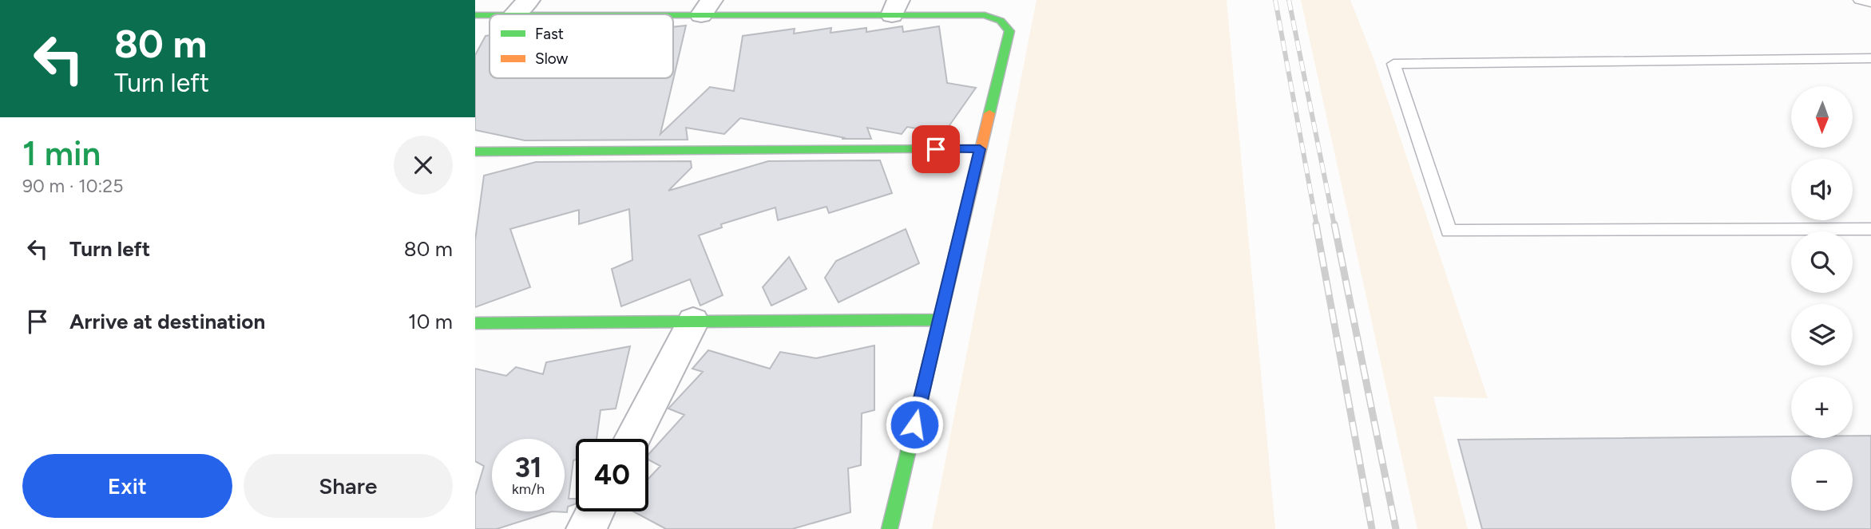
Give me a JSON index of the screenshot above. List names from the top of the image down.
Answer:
{
  "legend": ["Fast", "Slow"],
  "north": "bottom",
  "page": {
    "turn": ["80 m", "Turn left"],
    "map_buttons": ["+", "−"],
    "heading": ["1 min", "90 m · 10:25"],
    "list": [
      {
        "name": "Turn left",
        "value": "80 m"
      },
      {
        "name": "Arrive at destination",
        "value": "10 m"
      }
    ],
    "speed": "31 km/h",
    "limit": "40",
    "buttons": ["Exit", "Share"]
  }
}
